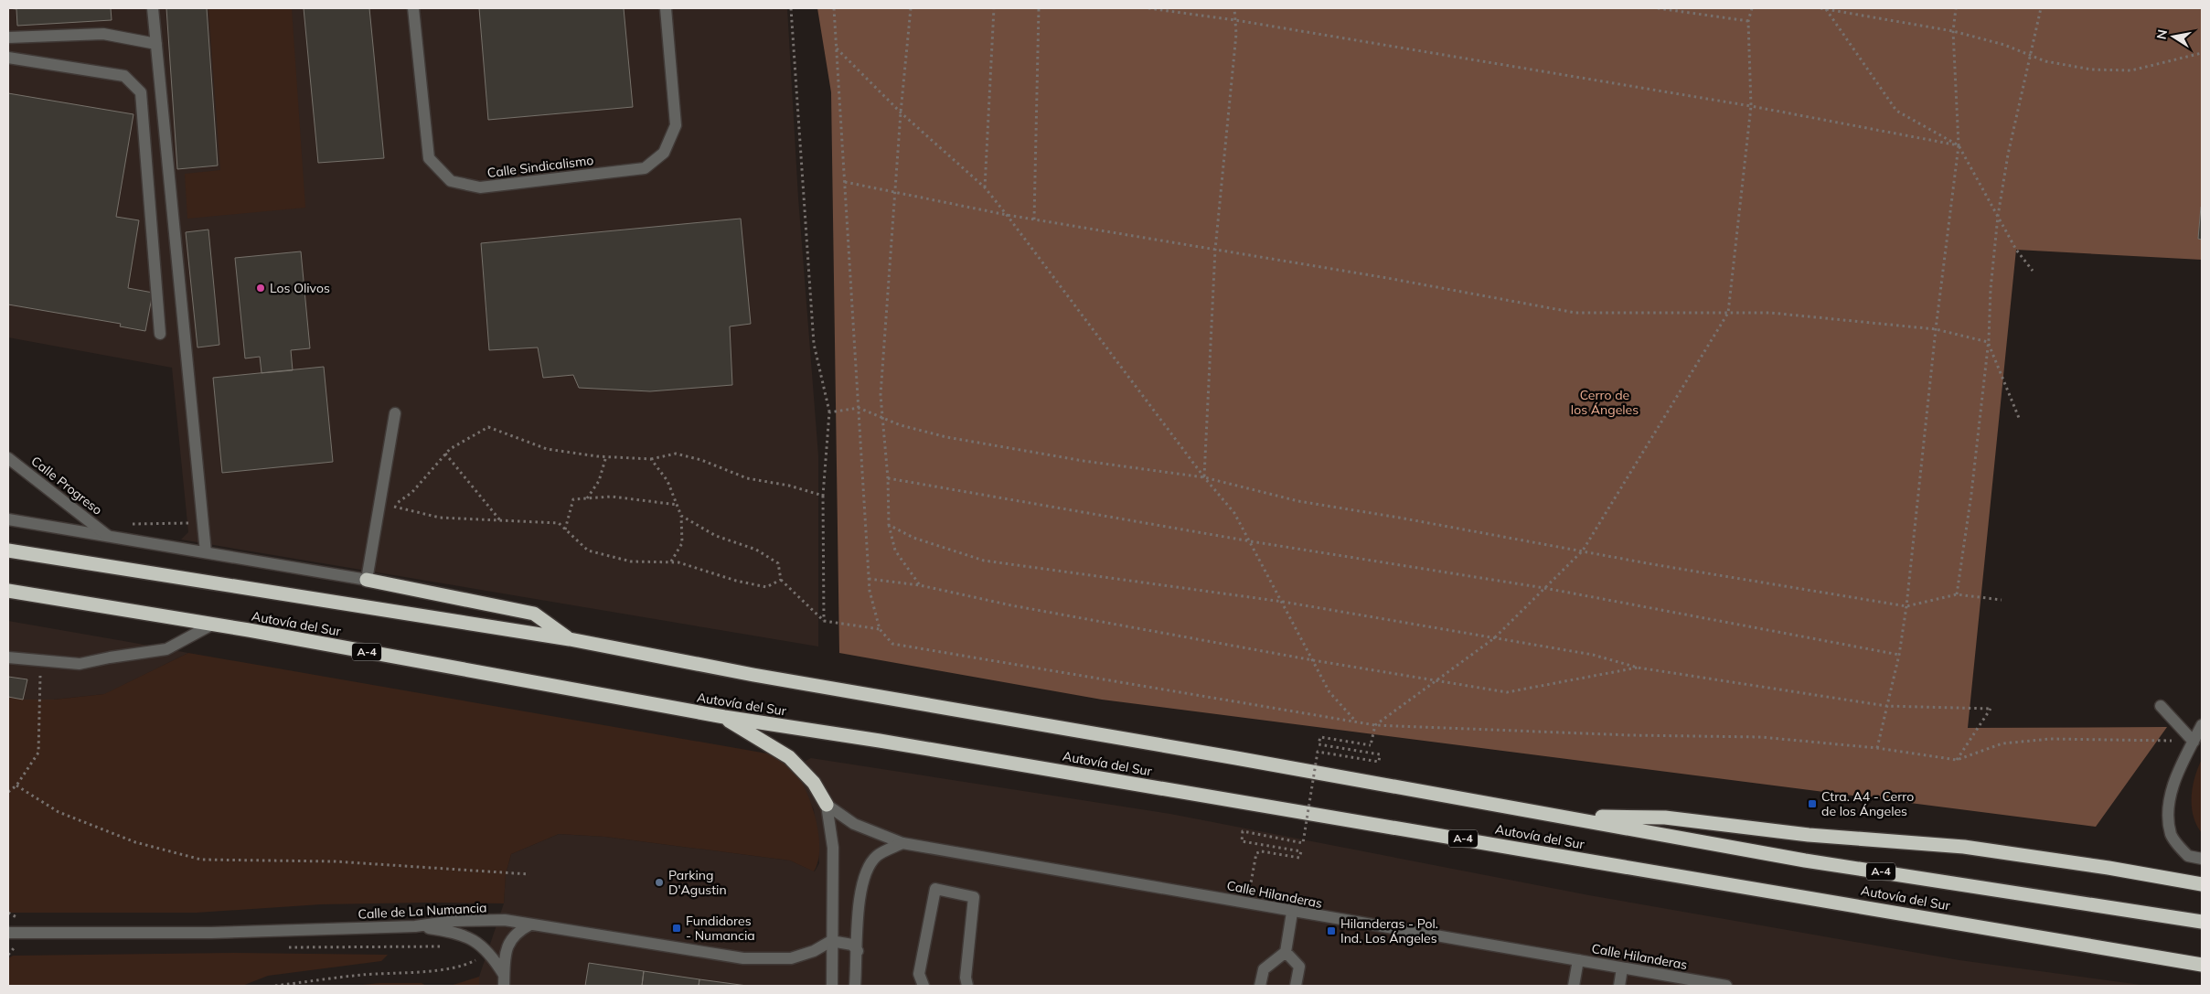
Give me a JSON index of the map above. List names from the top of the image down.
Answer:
{
  "streets": {
    "highway": ["Autovía del Sur", "A-4"],
    "street": [
      "Calle Sindicalismo",
      "Calle Progreso",
      "Calle Hilanderas",
      "Calle de La Numancia"
    ]
  },
  "parks": ["Cerro de los Ángeles"],
  "places": {
    "other": ["Los Olivos", "Parking D'Agustin"],
    "transit": ["Ctra. A4 - Cerro de los Ángeles", "Fundidores - Numancia", "Hilanderas - Pol. Ind. Los Ángeles"]
  },
  "north": "left"
}
